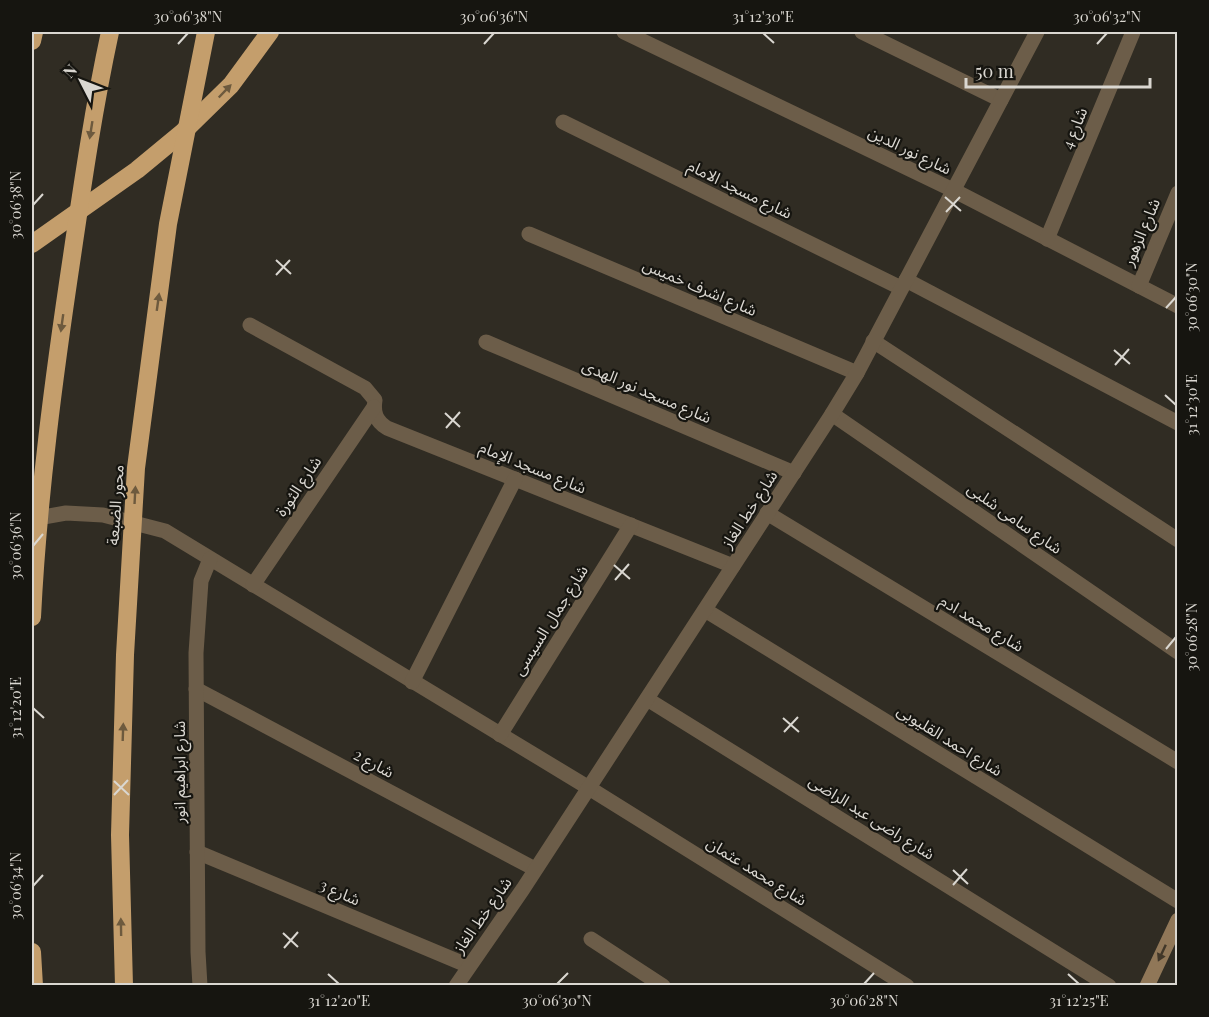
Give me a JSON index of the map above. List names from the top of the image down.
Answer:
{
  "streets": {
    "highway": ["محور الضبعة"],
    "street": [
      "شارع 4",
      "شارع نور الدين",
      "شارع مسجد الامام",
      "شارع الزهور",
      "شارع اشرف خميس",
      "شارع مسجد نور الهدى",
      "شارع مسجد الإمام",
      "شارع الثورة",
      "شارع خط الغاز",
      "شارع سامى شلبى",
      "شارع جمال السيسى",
      "شارع محمد ادم",
      "شارع احمد القليوبى",
      "شارع 2",
      "شارع ابراهيم انور",
      "شارع راضى عبد الراضى",
      "شارع محمد عثمان",
      "شارع 3"
    ]
  },
  "crossings": [
    ["شارع 4", "شارع نور الدين"],
    ["شارع نور الدين", "شارع الزهور"],
    ["شارع نور الدين", "شارع خط الغاز"],
    ["شارع مسجد الامام", "شارع خط الغاز"],
    ["شارع اشرف خميس", "شارع خط الغاز"],
    ["شارع مسجد نور الهدى", "شارع خط الغاز"],
    ["شارع مسجد الإمام", "شارع الثورة"],
    ["شارع مسجد الإمام", "شارع خط الغاز"],
    ["شارع مسجد الإمام", "شارع جمال السيسى"],
    ["شارع الثورة", "شارع محمد عثمان"],
    ["شارع خط الغاز", "شارع سامى شلبى"],
    ["شارع خط الغاز", "شارع محمد ادم"],
    ["شارع خط الغاز", "شارع احمد القليوبى"],
    ["شارع خط الغاز", "شارع 2"],
    ["شارع خط الغاز", "شارع راضى عبد الراضى"],
    ["شارع خط الغاز", "شارع محمد عثمان"],
    ["شارع خط الغاز", "شارع 3"],
    ["شارع جمال السيسى", "شارع محمد عثمان"],
    ["شارع 2", "شارع ابراهيم انور"],
    ["شارع ابراهيم انور", "شارع محمد عثمان"],
    ["شارع ابراهيم انور", "شارع 3"]
  ],
  "scale_bar": "50 m",
  "north": "top left",
  "coordinates": [
    "30°06'38\"N",
    "30°06'36\"N",
    "31°12'30\"E",
    "30°06'32\"N",
    "30°06'30\"N",
    "30°06'28\"N",
    "31°12'20\"E",
    "30°06'34\"N",
    "31°12'25\"E"
  ]
}
